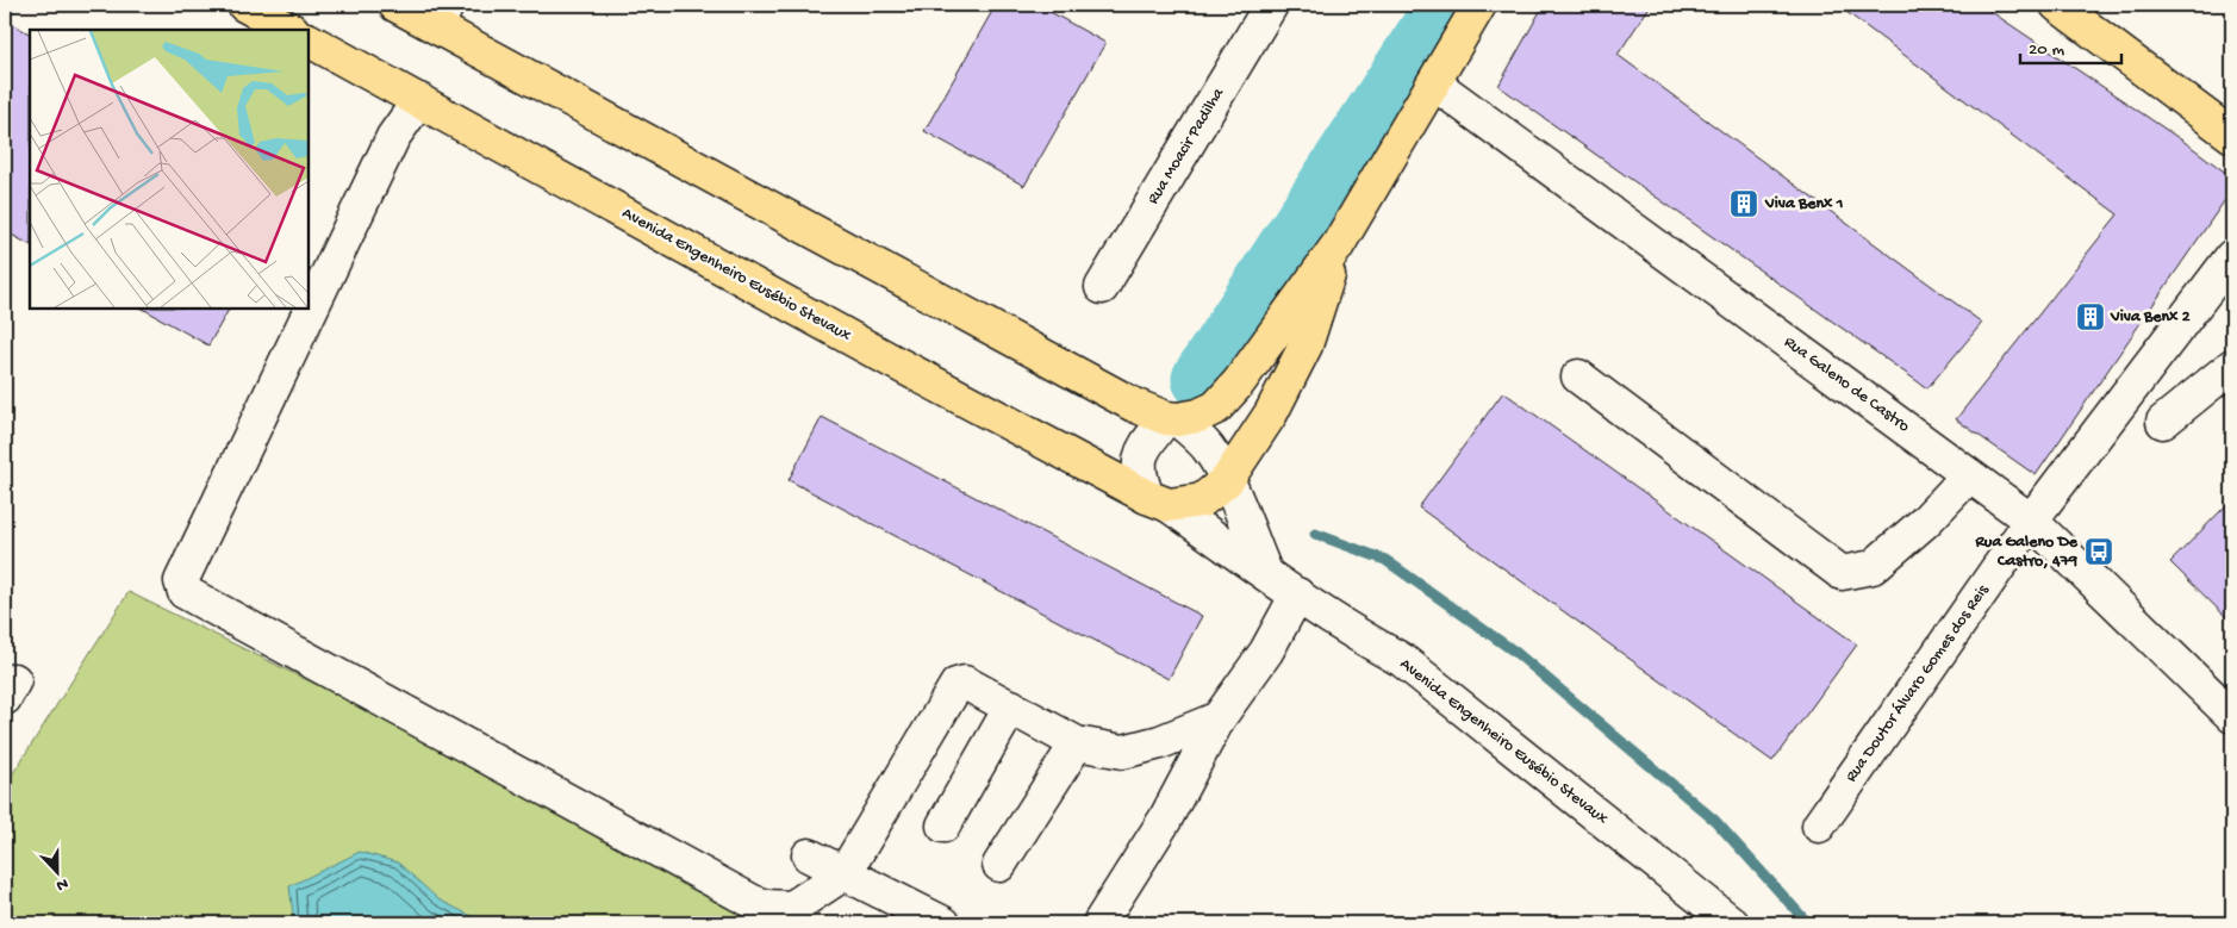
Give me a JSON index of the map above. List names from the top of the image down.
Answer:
{
  "streets": {
    "main road": ["Avenida Engenheiro Eusébio Stevaux"],
    "street": ["Rua Moacir Padilha", "Rua Galeno de Castro", "Rua Doutor Álvaro Gomes dos Reis"]
  },
  "crossings": [
    ["Rua Galeno de Castro", "Rua Doutor Álvaro Gomes dos Reis"]
  ],
  "places": {
    "building": ["Viva Benx 1", "Viva Benx 2"],
    "bus stop": ["Rua Galeno De Castro, 479"]
  },
  "scale_bar": "20 m",
  "north": "bottom"
}
